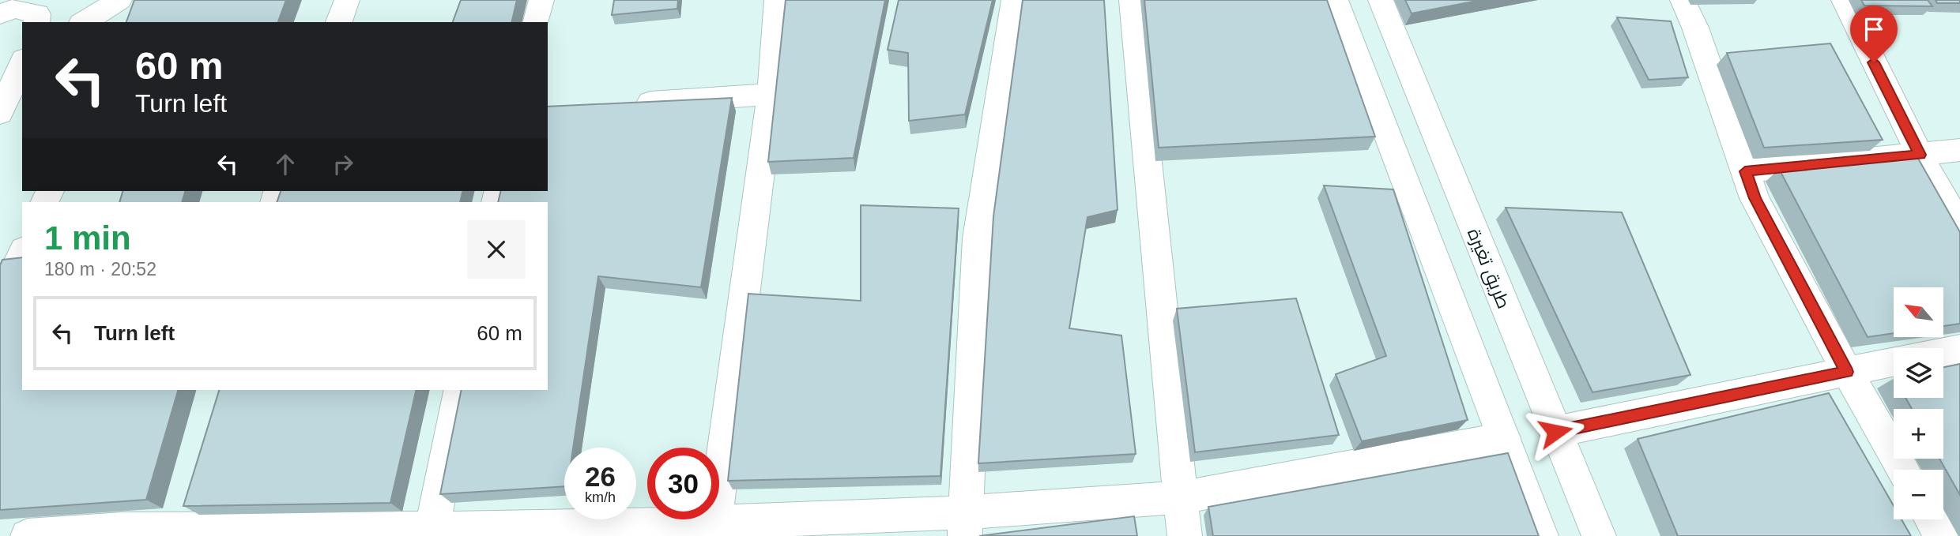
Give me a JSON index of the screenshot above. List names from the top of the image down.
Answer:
{
  "streets": {
    "street": ["طريق تغيرة"]
  },
  "north": "top left",
  "page": {
    "turn": ["60 m", "Turn left"],
    "heading": ["1 min", "180 m · 20:52"],
    "map_buttons": ["+", "−"],
    "list": [
      {
        "name": "Turn left",
        "value": "60 m"
      }
    ],
    "speed": "26 km/h",
    "limit": "30"
  }
}
